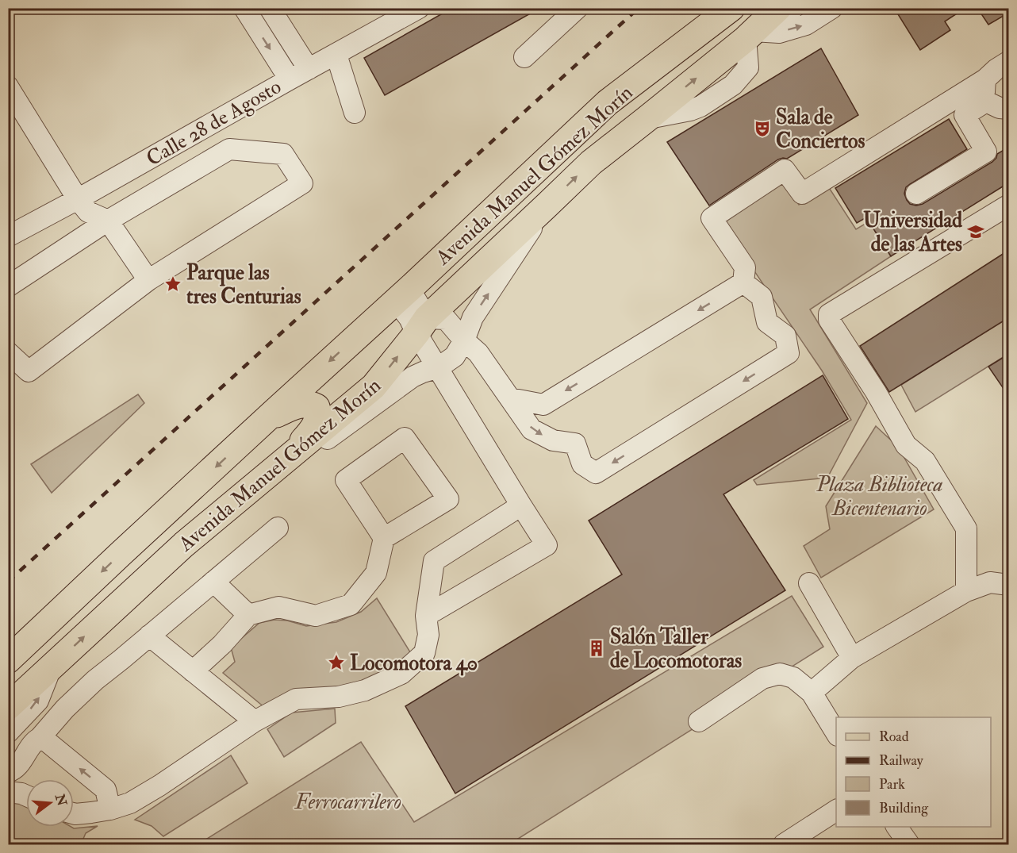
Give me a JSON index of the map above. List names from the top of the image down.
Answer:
{
  "streets": {
    "main road": ["Avenida Manuel Gómez Morín"],
    "street": ["Calle 28 de Agosto"]
  },
  "parks": ["Plaza Biblioteca Bicentenario", "Ferrocarrilero"],
  "places": {
    "theatre": ["Sala de Conciertos"],
    "school or university": ["Universidad de las Artes"],
    "place": ["Parque las tres Centurias", "Locomotora 40"],
    "building": ["Salón Taller de Locomotoras"]
  },
  "legend": [
    "Road",
    "Railway",
    "Park",
    "Building"
  ],
  "north": "right"
}
